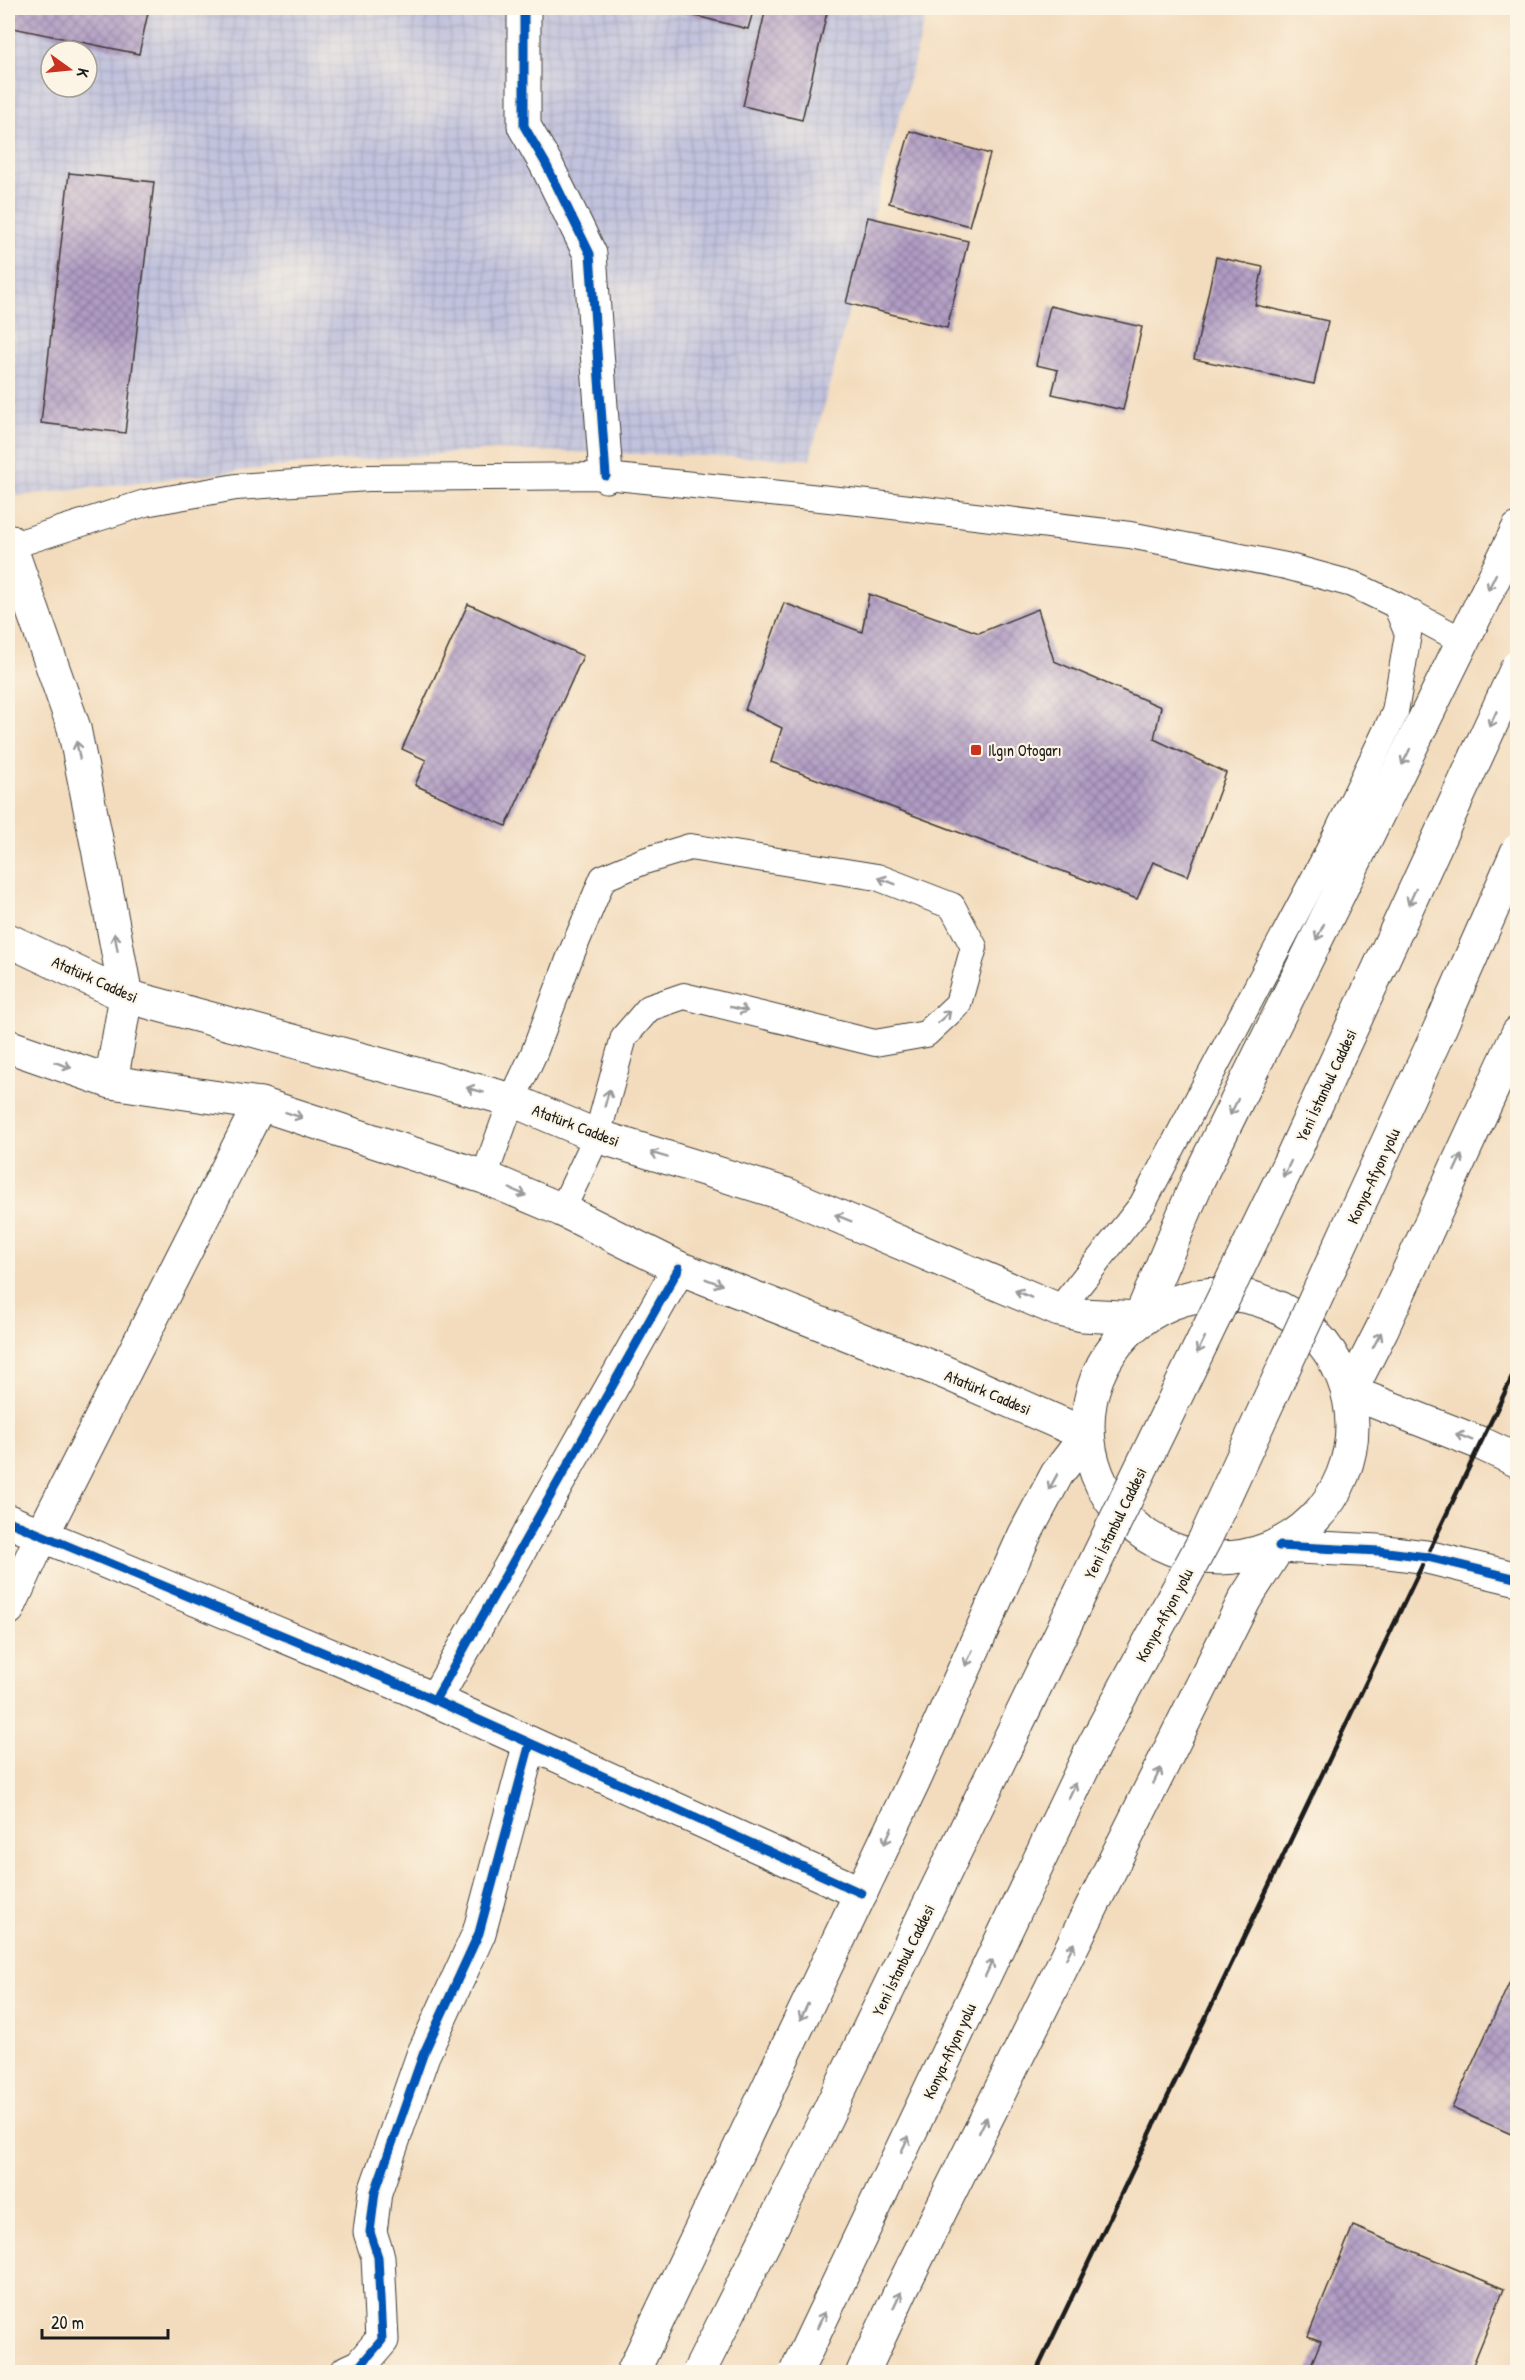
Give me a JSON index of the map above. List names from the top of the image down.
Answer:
{
  "streets": {
    "main road": ["Atatürk Caddesi", "Yeni İstanbul Caddesi", "Konya-Afyon yolu"]
  },
  "places": {
    "transit": ["Ilgın Otogarı"]
  },
  "scale_bar": "20 m",
  "north": "right"
}
